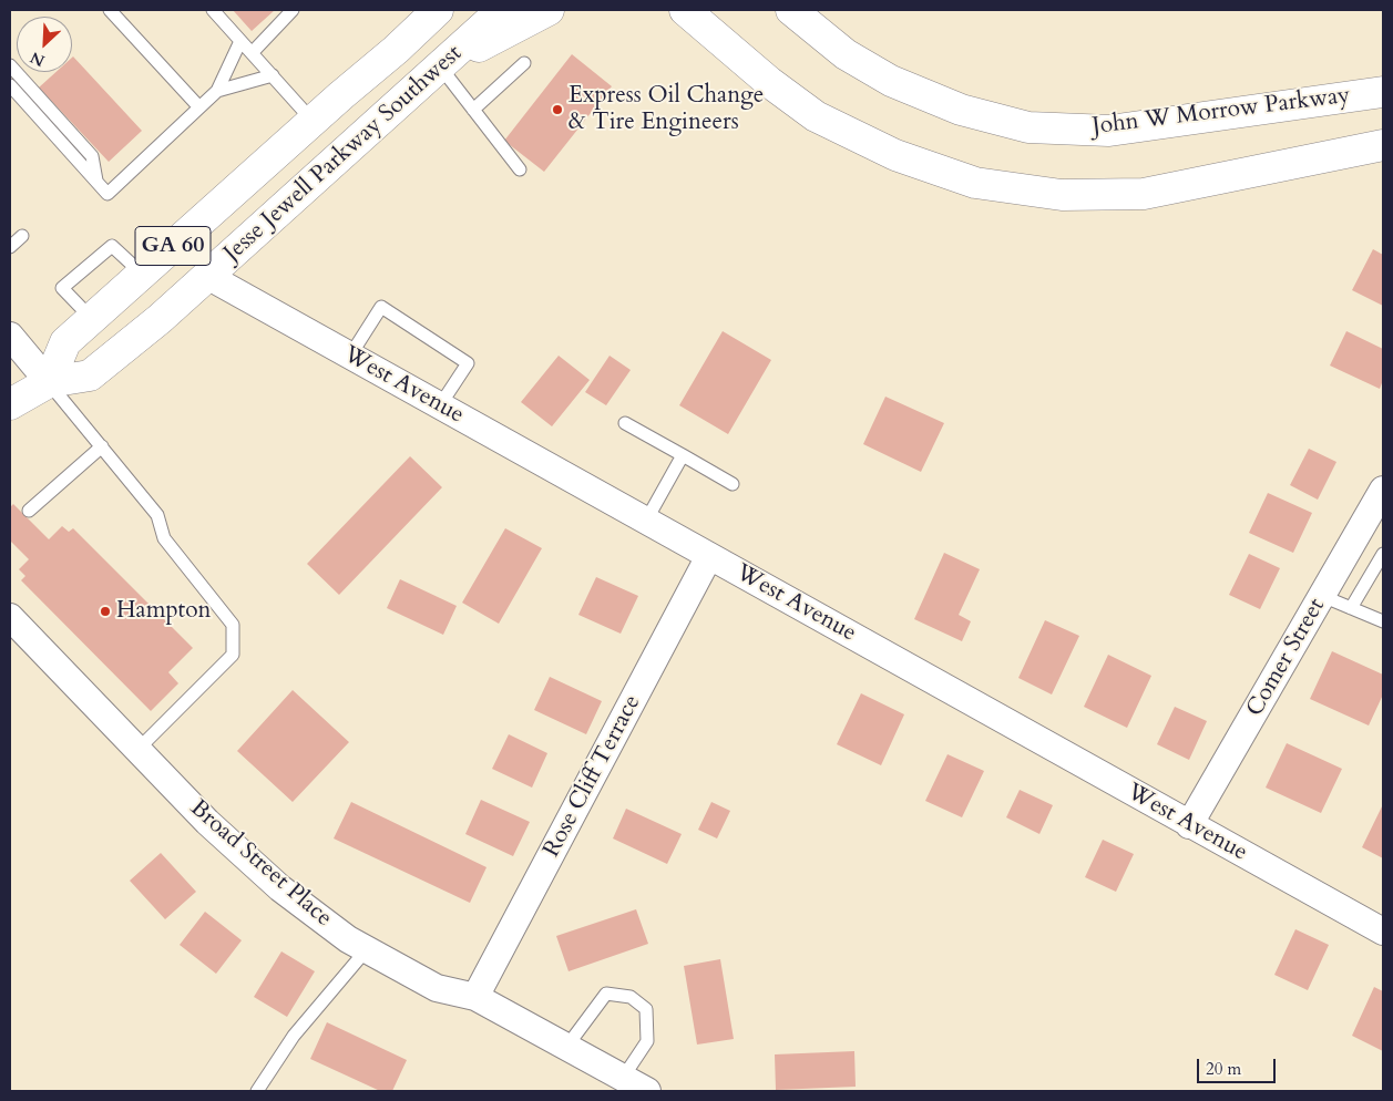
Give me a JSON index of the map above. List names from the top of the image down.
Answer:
{
  "streets": {
    "main road": ["John W Morrow Parkway", "Jesse Jewell Parkway Southwest", "GA 60"],
    "street": [
      "West Avenue",
      "Comer Street",
      "Rose Cliff Terrace",
      "Broad Street Place"
    ]
  },
  "crossings": [
    ["Jesse Jewell Parkway Southwest", "West Avenue"],
    ["West Avenue", "Comer Street"],
    ["West Avenue", "Rose Cliff Terrace"],
    ["Rose Cliff Terrace", "Broad Street Place"]
  ],
  "places": ["Express Oil Change & Tire Engineers", "Hampton"],
  "scale_bar": "20 m",
  "north": "bottom left"
}
